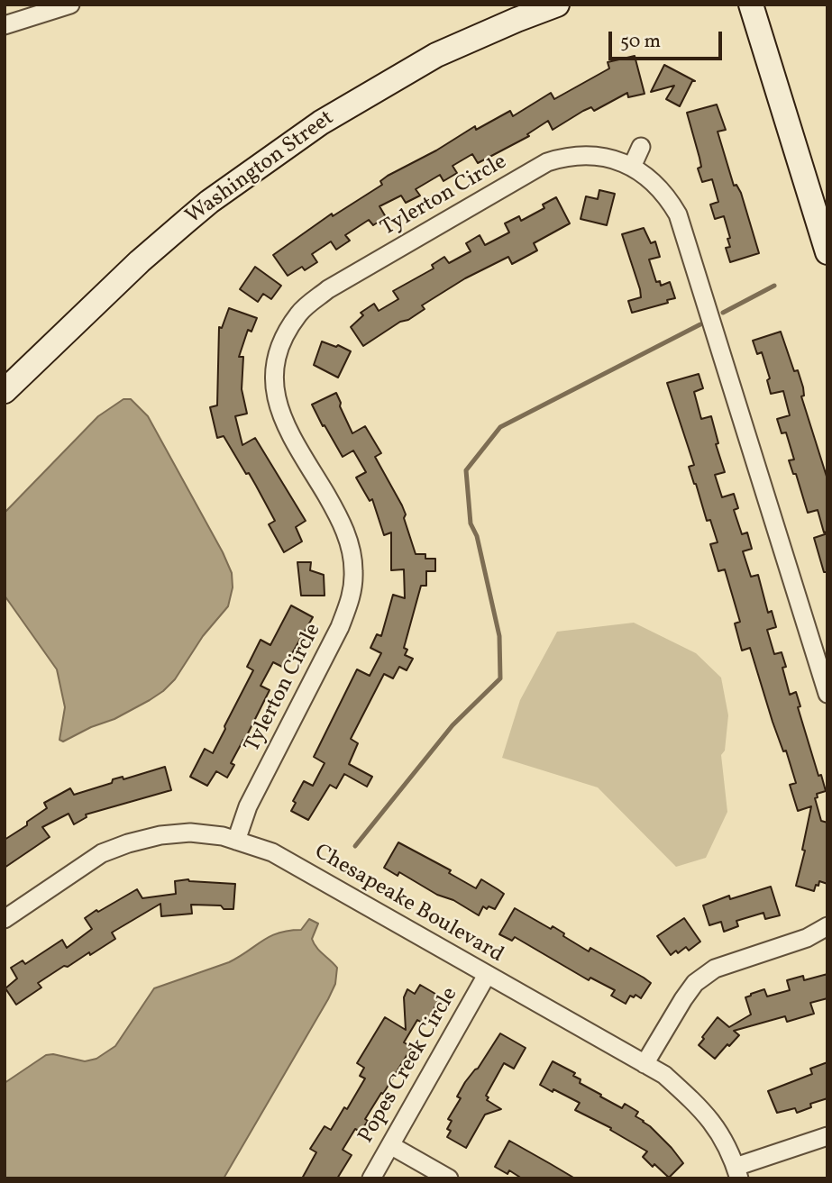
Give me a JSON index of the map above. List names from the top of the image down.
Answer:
{
  "streets": {
    "main road": ["Washington Street"],
    "street": ["Tylerton Circle", "Chesapeake Boulevard", "Popes Creek Circle"]
  },
  "crossings": [
    ["Tylerton Circle", "Chesapeake Boulevard"],
    ["Chesapeake Boulevard", "Popes Creek Circle"]
  ],
  "scale_bar": "50 m"
}
